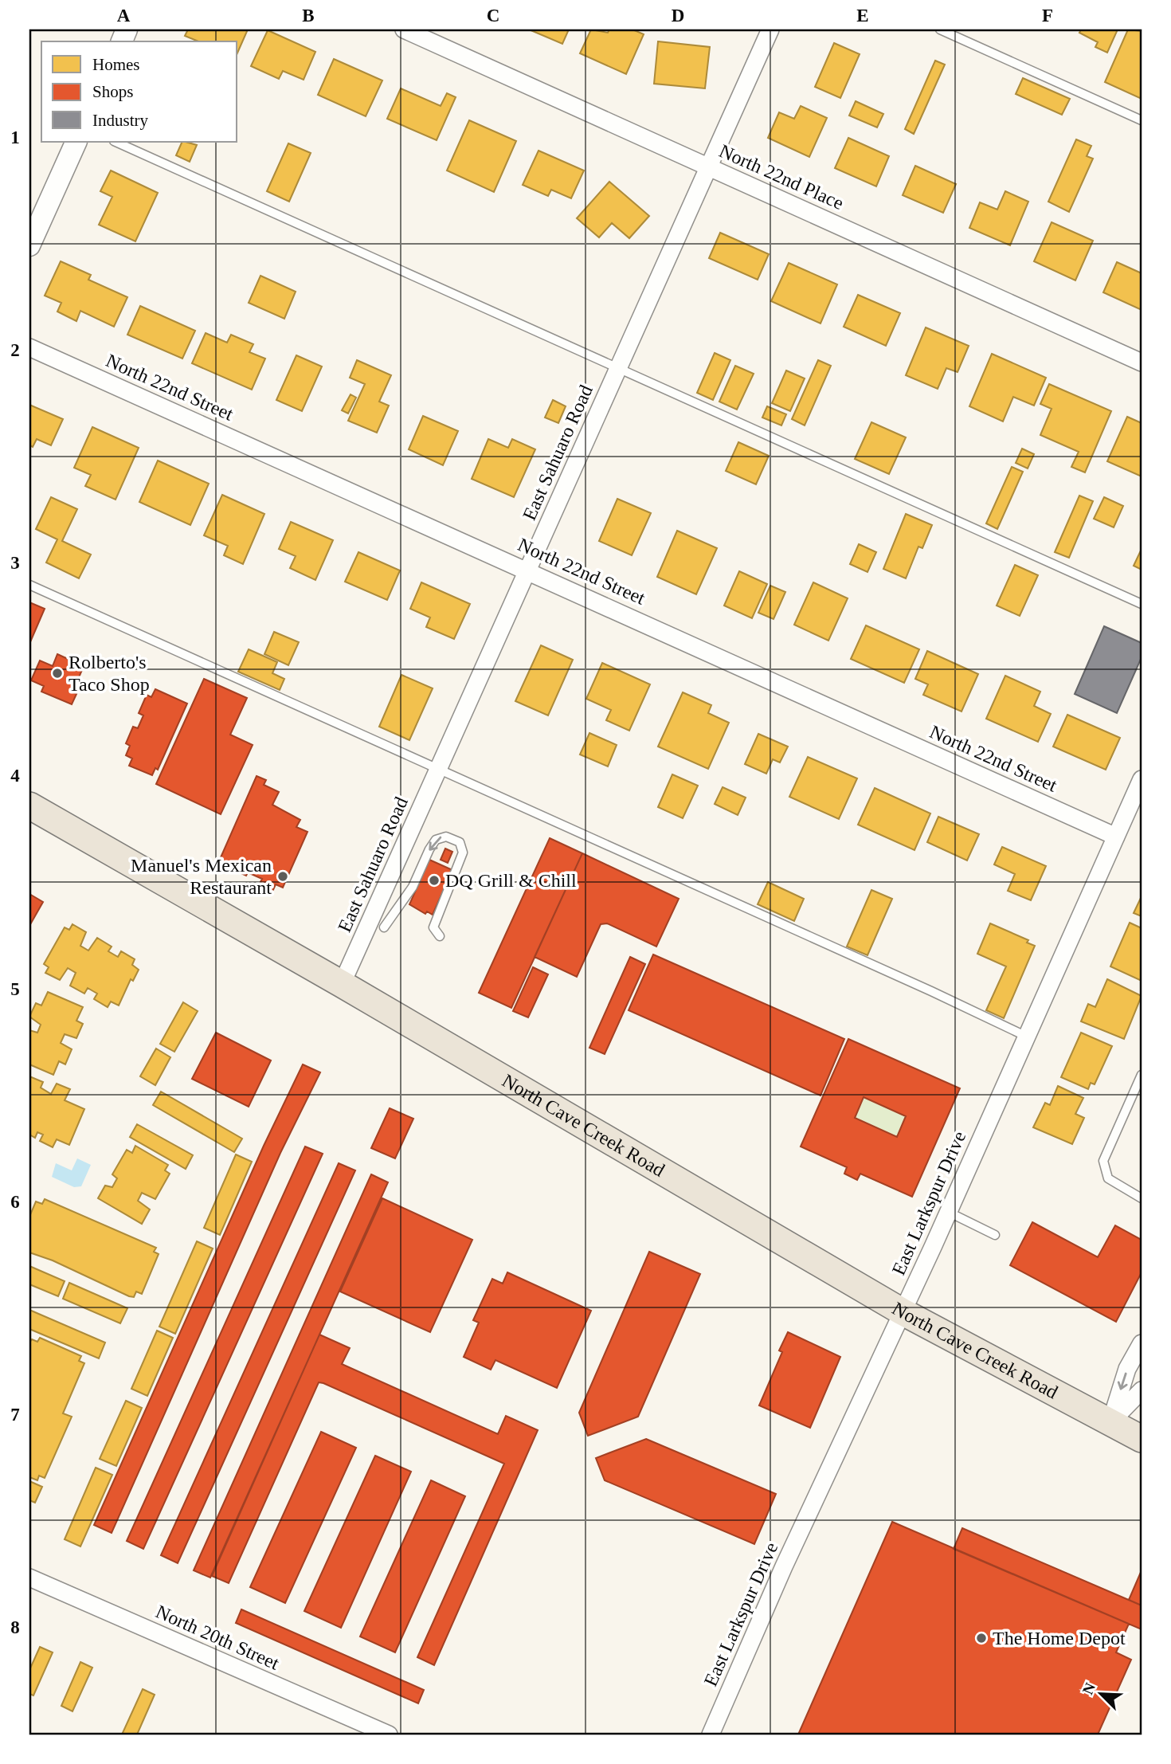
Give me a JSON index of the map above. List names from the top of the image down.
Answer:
{
  "streets": {
    "main road": ["North Cave Creek Road"],
    "street": [
      "North 22nd Place",
      "North 22nd Street",
      "East Sahuaro Road",
      "East Larkspur Drive",
      "North 20th Street"
    ]
  },
  "crossings": [
    ["North 22nd Place", "East Sahuaro Road"],
    ["North 22nd Street", "East Sahuaro Road"],
    ["North 22nd Street", "East Larkspur Drive"],
    ["East Sahuaro Road", "North Cave Creek Road"],
    ["North Cave Creek Road", "East Larkspur Drive"]
  ],
  "places": [
    "Rolberto's Taco Shop",
    "Manuel's Mexican Restaurant",
    "DQ Grill & Chill",
    "The Home Depot"
  ],
  "legend": ["Homes", "Shops", "Industry"],
  "north": "top left",
  "grid": {
    "columns": [
      "A",
      "B",
      "C",
      "D",
      "E",
      "F"
    ],
    "rows": [
      "1",
      "2",
      "3",
      "4",
      "5",
      "6",
      "7",
      "8"
    ]
  }
}
